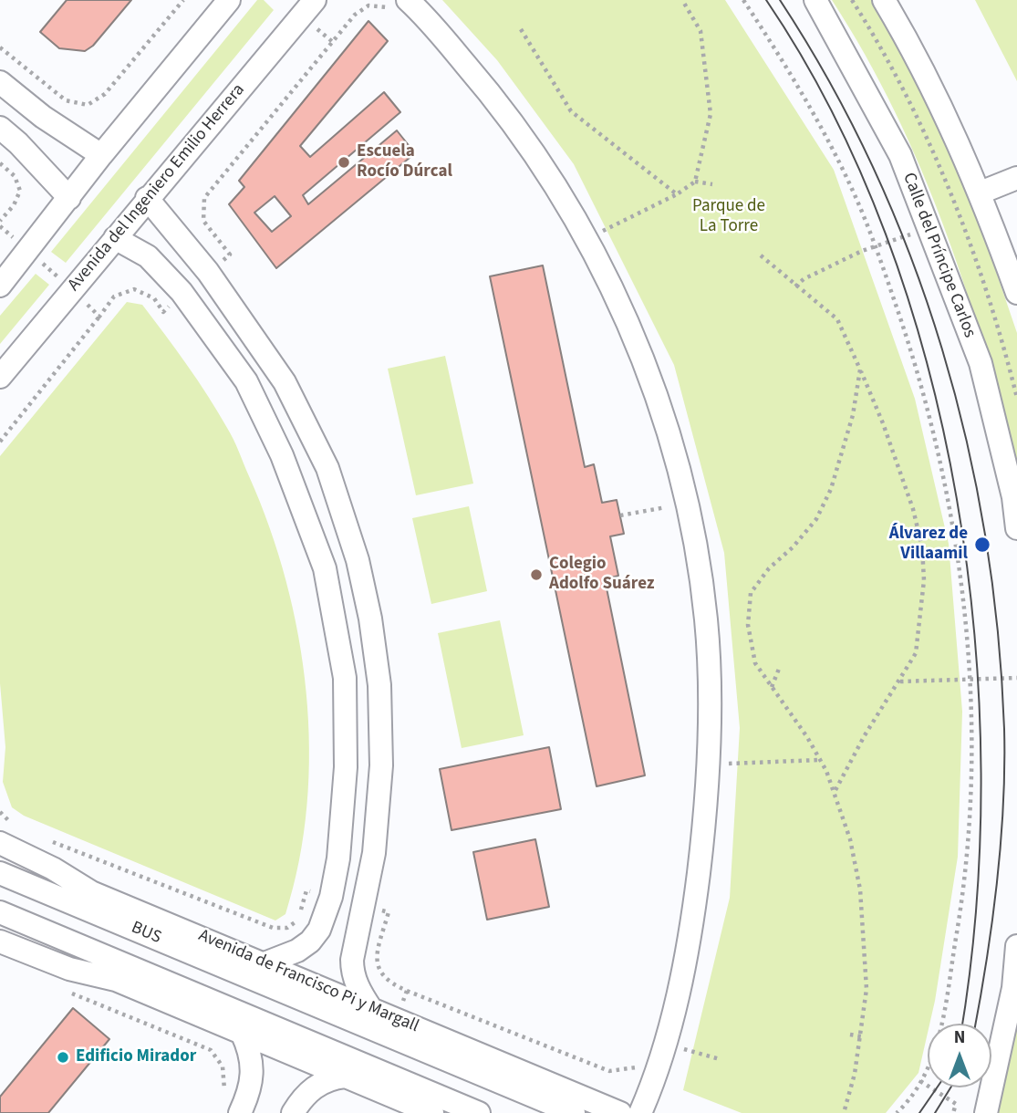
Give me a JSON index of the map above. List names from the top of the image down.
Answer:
{
  "streets": {
    "street": [
      "Avenida del Ingeniero Emilio Herrera",
      "Calle del Príncipe Carlos",
      "BUS",
      "Avenida de Francisco Pi y Margall"
    ]
  },
  "parks": ["Parque de La Torre"],
  "places": [
    "Escuela Rocío Dúrcal",
    "Álvarez de Villaamil",
    "Colegio Adolfo Suárez",
    "Edificio Mirador"
  ],
  "north": "top"
}
